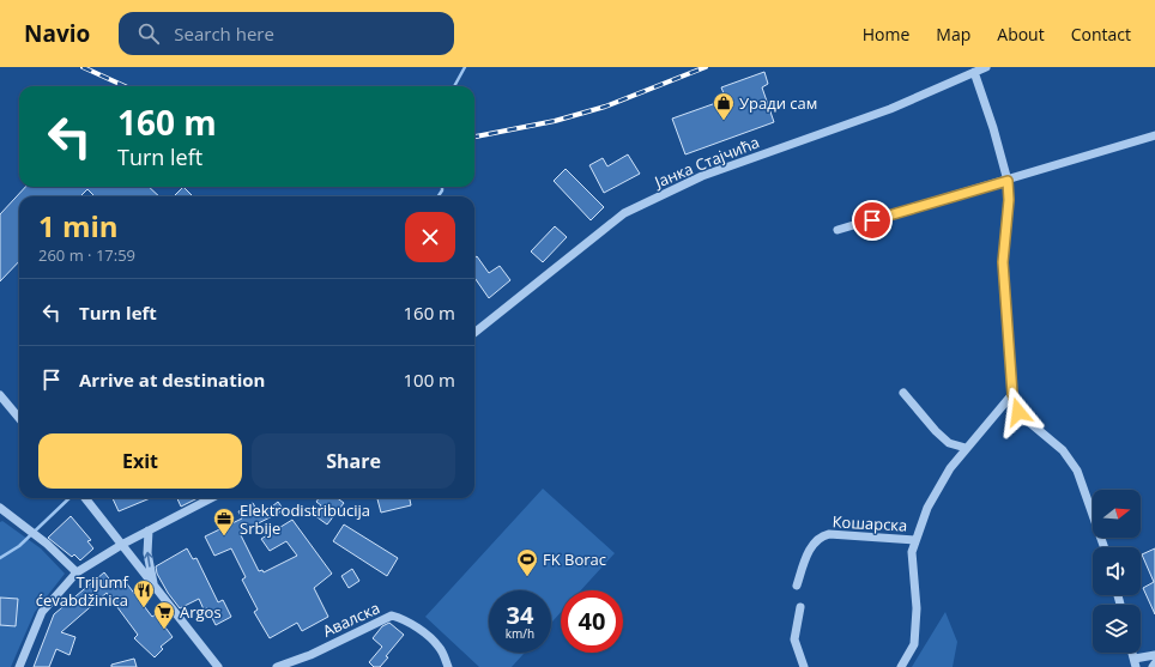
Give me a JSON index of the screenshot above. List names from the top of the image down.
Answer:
{
  "streets": {
    "street": ["Јанка Стајчића", "Кошарска", "Авалска"]
  },
  "places": {
    "shop": ["Уради сам"],
    "office": ["Elektrodistribucija Srbije"],
    "sports": ["FK Borac"],
    "restaurant": ["Trijumf ćevabdžinica"],
    "supermarket": ["Argos"]
  },
  "north": "right",
  "page": {
    "header": "Navio",
    "search": "Search here",
    "nav": [
      "Home",
      "Map",
      "About",
      "Contact"
    ],
    "turn": ["160 m", "Turn left"],
    "heading": ["1 min", "260 m · 17:59"],
    "list": [
      {
        "name": "Turn left",
        "value": "160 m"
      },
      {
        "name": "Arrive at destination",
        "value": "100 m"
      }
    ],
    "buttons": ["Exit", "Share"],
    "speed": "34 km/h",
    "limit": "40"
  }
}
